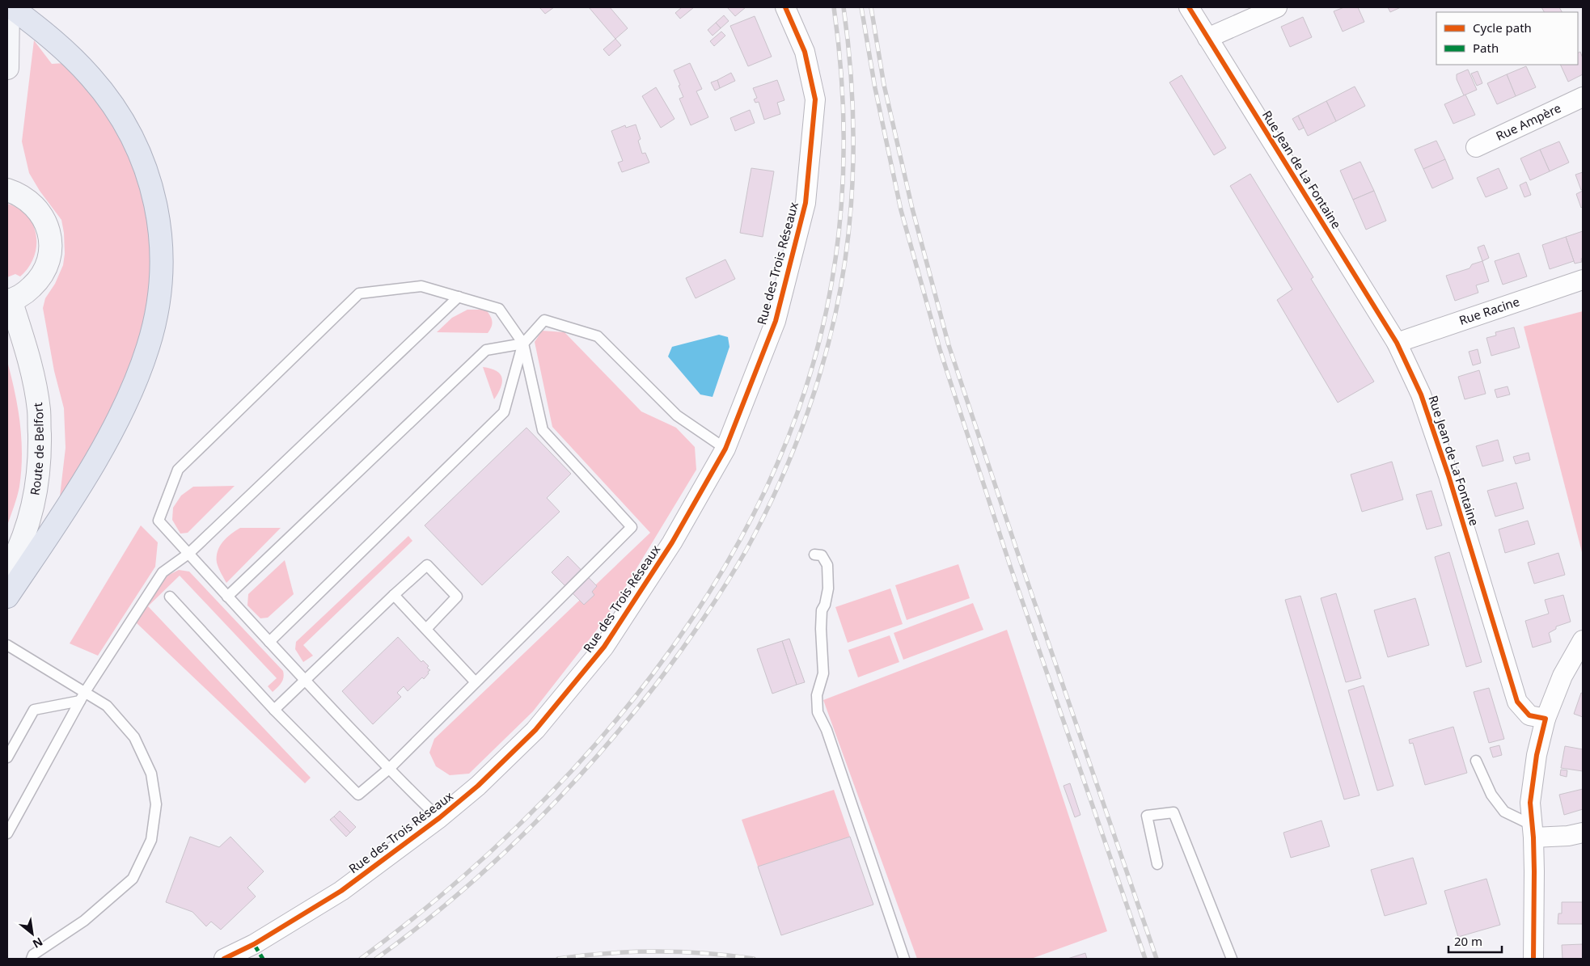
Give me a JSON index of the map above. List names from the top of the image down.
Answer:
{
  "streets": {
    "main road": ["Route de Belfort"],
    "street": [
      "Rue Ampère",
      "Rue Jean de La Fontaine",
      "Rue des Trois Réseaux",
      "Rue Racine"
    ]
  },
  "crossings": [
    ["Rue Jean de La Fontaine", "Rue Racine"]
  ],
  "legend": ["Cycle path", "Path"],
  "scale_bar": "20 m",
  "north": "bottom right"
}
